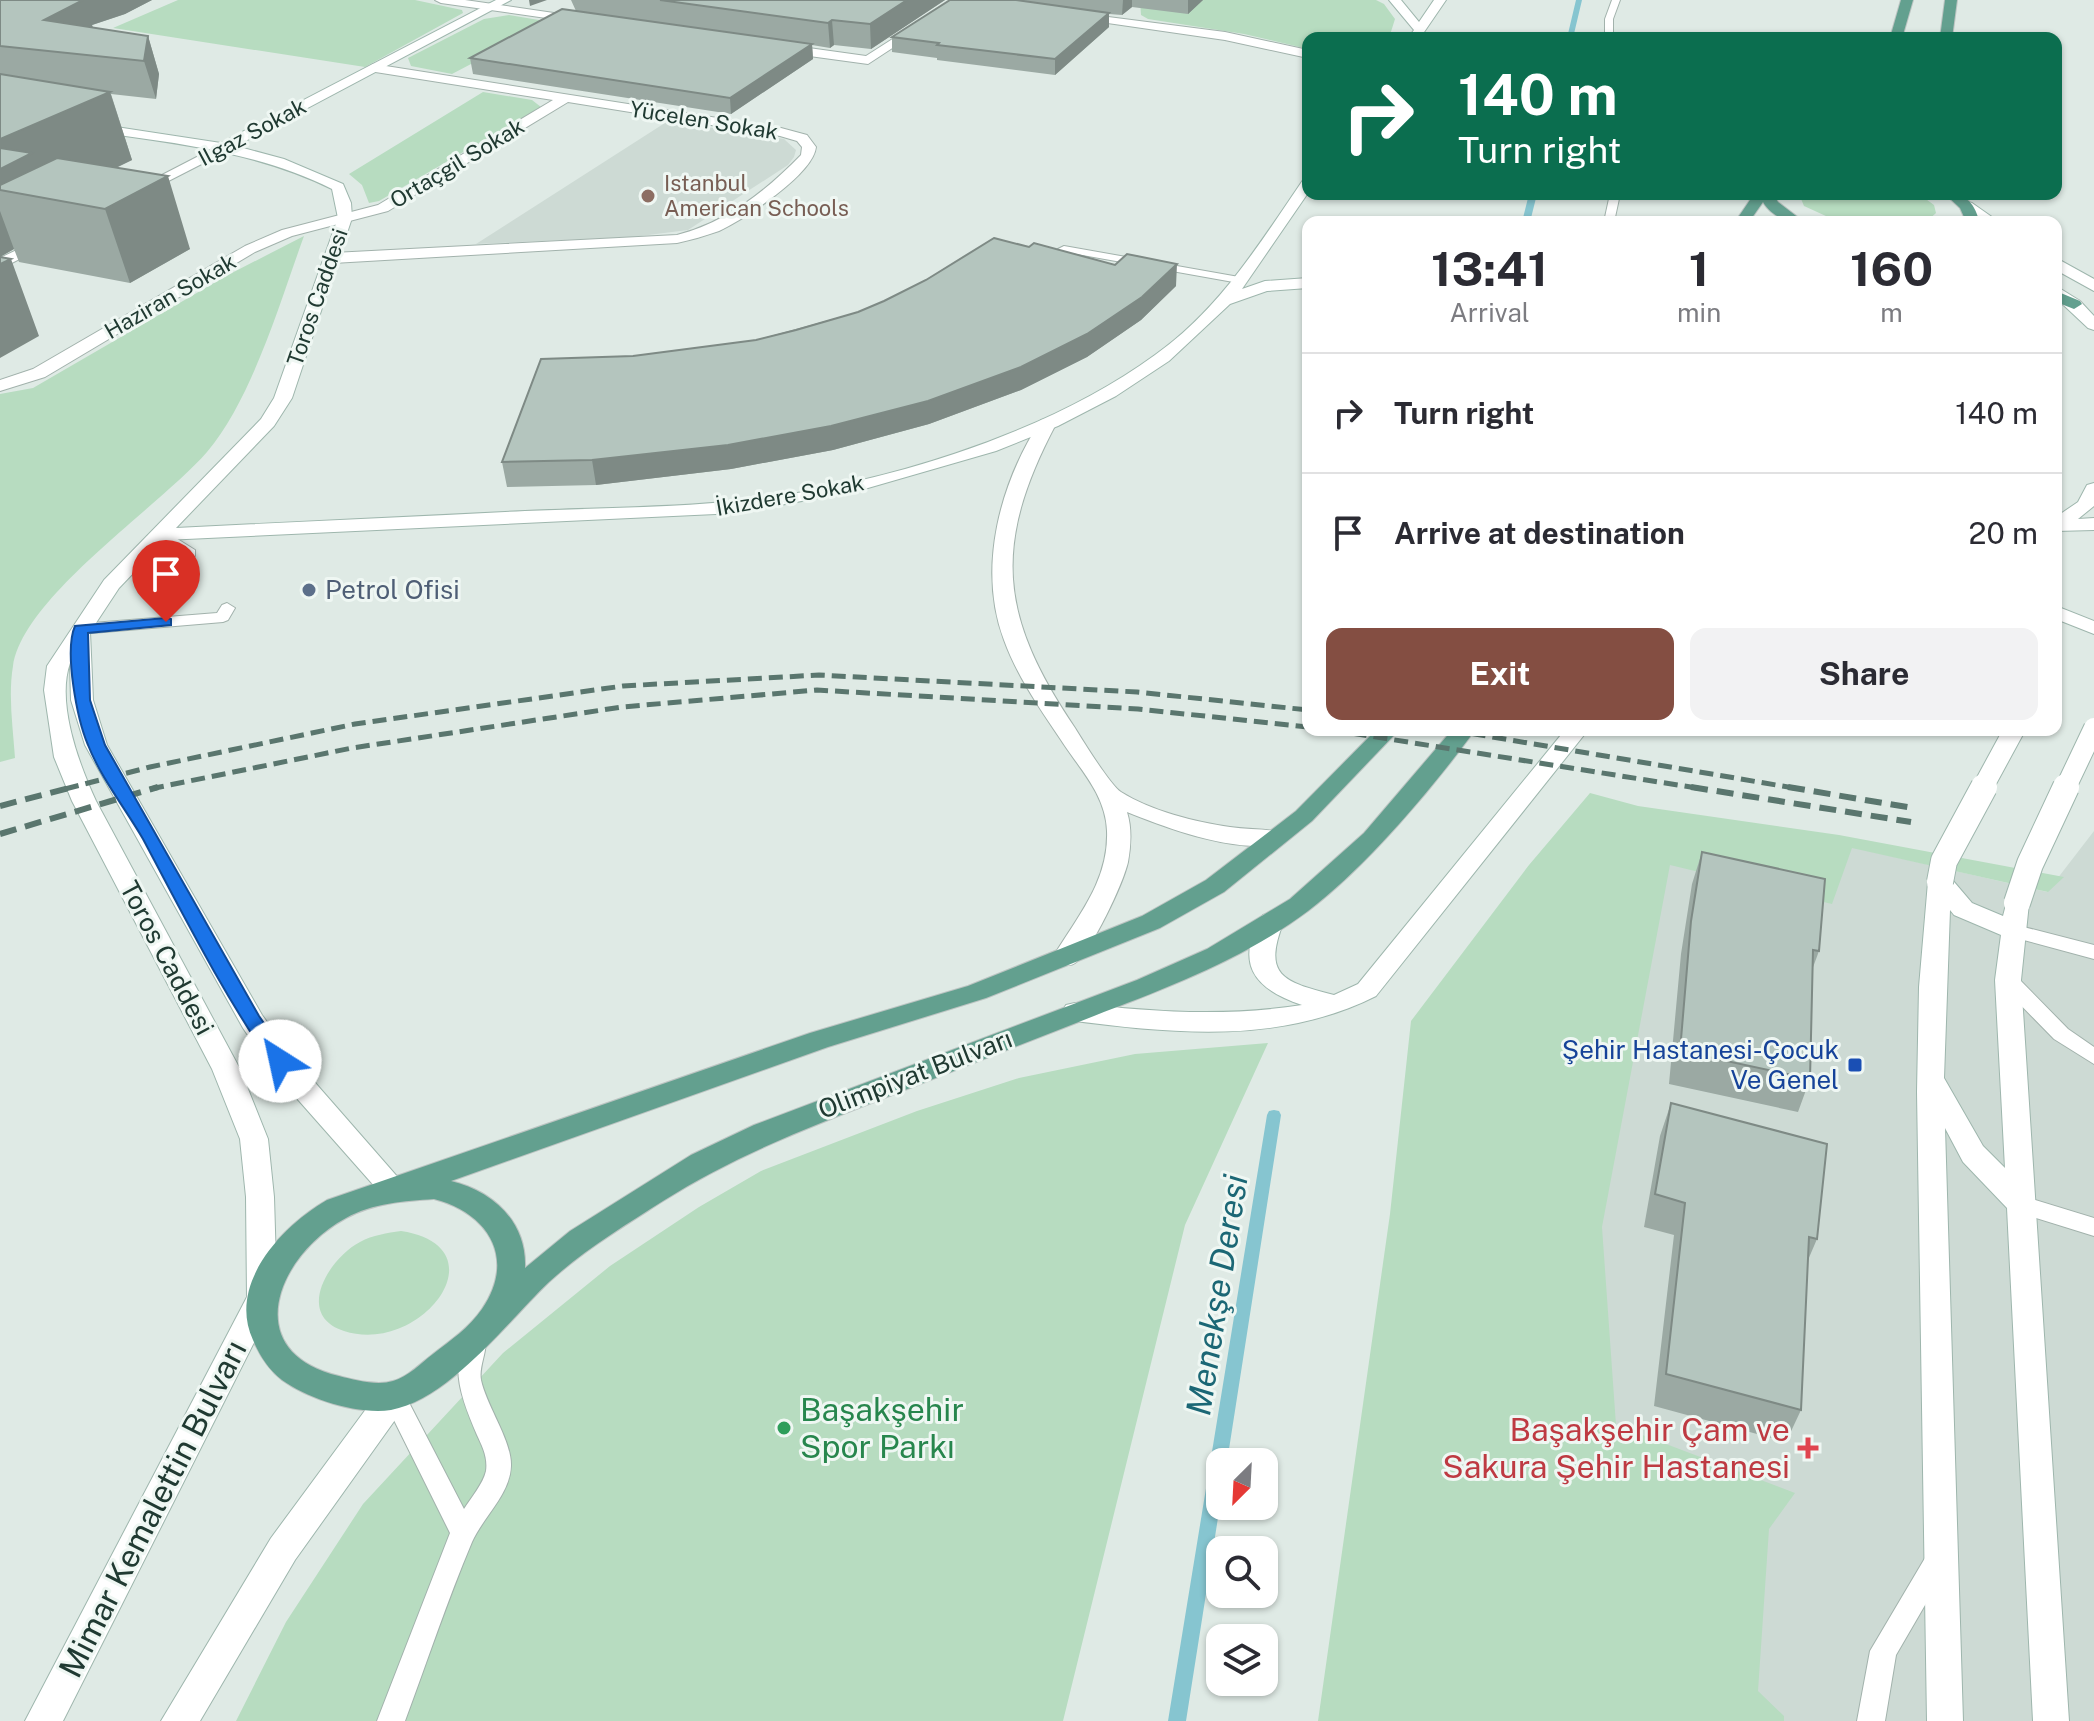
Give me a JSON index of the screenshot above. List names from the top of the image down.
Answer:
{
  "streets": {
    "main road": ["Olimpiyat Bulvarı"],
    "street": [
      "Yücelen Sokak",
      "Ilgaz Sokak",
      "Ortaçgil Sokak",
      "Haziran Sokak",
      "Toros Caddesi",
      "İkizdere Sokak",
      "Mimar Kemalettin Bulvarı"
    ]
  },
  "crossings": [
    ["Yücelen Sokak", "Ilgaz Sokak"],
    ["Yücelen Sokak", "Ortaçgil Sokak"],
    ["Yücelen Sokak", "Toros Caddesi"],
    ["Ilgaz Sokak", "Toros Caddesi"],
    ["Ortaçgil Sokak", "Haziran Sokak"],
    ["Ortaçgil Sokak", "Toros Caddesi"],
    ["Haziran Sokak", "Toros Caddesi"],
    ["Toros Caddesi", "İkizdere Sokak"],
    ["Toros Caddesi", "Olimpiyat Bulvarı"],
    ["Toros Caddesi", "Mimar Kemalettin Bulvarı"],
    ["Olimpiyat Bulvarı", "Mimar Kemalettin Bulvarı"]
  ],
  "water": ["Menekşe Deresi"],
  "places": {
    "other": ["Istanbul American Schools", "Petrol Ofisi", "Başakşehir Spor Parkı"],
    "transit": ["Şehir Hastanesi-Çocuk Ve Genel"],
    "health": ["Başakşehir Çam ve Sakura Şehir Hastanesi"]
  },
  "north": "bottom left",
  "page": {
    "turn": ["140 m", "Turn right"],
    "eta": [
      "13:41",
      "Arrival",
      "1",
      "min",
      "160",
      "m"
    ],
    "list": [
      {
        "name": "Turn right",
        "value": "140 m"
      },
      {
        "name": "Arrive at destination",
        "value": "20 m"
      }
    ],
    "buttons": ["Exit", "Share"]
  }
}
